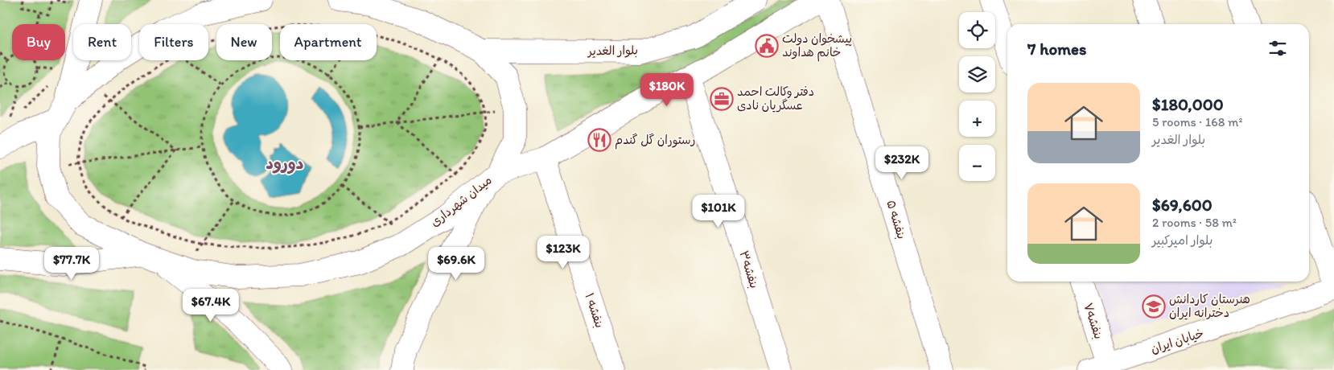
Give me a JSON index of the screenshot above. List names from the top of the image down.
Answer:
{
  "streets": {
    "main road": [
      "بلوار الغدیر",
      "میدان شهرداری",
      "بنفشه ۵",
      "بنفشه۳",
      "بنفشه ۱",
      "بنفشه۷",
      "خیابان ایران"
    ]
  },
  "crossings": [
    ["بلوار الغدیر", "میدان شهرداری"],
    ["بنفشه۷", "خیابان ایران"]
  ],
  "districts": ["دورود"],
  "places": {
    "public building": ["پیشخوان دولت خانم هداوند"],
    "office": ["دفتر وکالت احمد عسگریان نادی"],
    "restaurant": ["رستوران گل گندم"],
    "school or university": ["هنرستان کاردانش دخترانه ایران"]
  },
  "page": {
    "map_buttons": ["+", "−"],
    "chip": [
      "Buy",
      "Rent",
      "Filters",
      "New",
      "Apartment"
    ],
    "heading": "7 homes",
    "list": [
      {
        "name": "$180,000",
        "note": "5 rooms · 168 m² · بلوار الغدیر"
      },
      {
        "name": "$69,600",
        "note": "2 rooms · 58 m² · بلوار امیرکبیر"
      }
    ],
    "price": [
      "$180K",
      "$232K",
      "$101K",
      "$123K",
      "$77.7K",
      "$69.6K",
      "$67.4K"
    ]
  }
}
